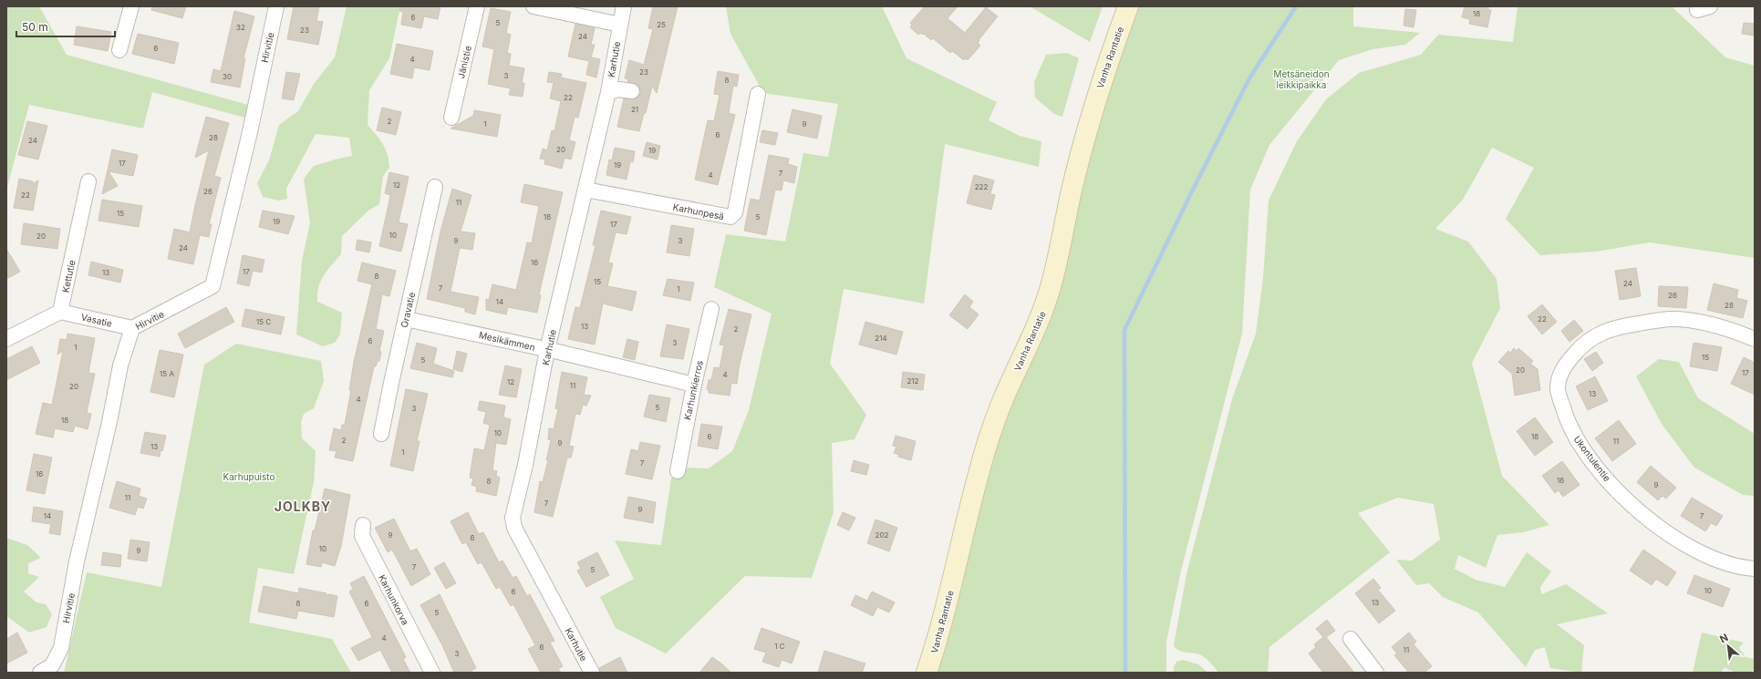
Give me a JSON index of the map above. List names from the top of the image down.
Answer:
{
  "streets": {
    "main road": ["Vanha Rantatie"],
    "street": [
      "Hirvitie",
      "Karhutie",
      "Jänistie",
      "Karhunpesä",
      "Kettutie",
      "Oravatie",
      "Vasatie",
      "Mesikämmen",
      "Karhunkierros",
      "Ukontulentie",
      "Karhunkorva"
    ]
  },
  "crossings": [
    ["Hirvitie", "Vasatie"],
    ["Karhutie", "Karhunpesä"],
    ["Karhutie", "Mesikämmen"],
    ["Kettutie", "Vasatie"],
    ["Oravatie", "Mesikämmen"],
    ["Mesikämmen", "Karhunkierros"]
  ],
  "districts": ["JOLKBY"],
  "parks": ["Metsäneidon leikkipaikka", "Karhupuisto"],
  "house_numbers": [
    "18",
    "6",
    "5",
    "25",
    "32",
    "23",
    "24",
    "6",
    "4",
    "23",
    "3",
    "30",
    "8",
    "22",
    "21",
    "2",
    "1",
    "9",
    "6",
    "28",
    "24",
    "20",
    "19",
    "17",
    "19",
    "7",
    "4",
    "12",
    "222",
    "26",
    "22",
    "11",
    "15",
    "18",
    "5",
    "19",
    "17",
    "10",
    "20",
    "9",
    "3",
    "24",
    "16",
    "17",
    "13",
    "8",
    "15",
    "24",
    "7",
    "1",
    "26",
    "14",
    "28",
    "22",
    "15 C",
    "13",
    "2",
    "214",
    "6",
    "3",
    "1",
    "15",
    "5",
    "20",
    "17",
    "15 A",
    "4",
    "212",
    "12",
    "11",
    "20",
    "13",
    "4",
    "5",
    "3",
    "18",
    "10",
    "6",
    "18",
    "2",
    "11",
    "9",
    "13",
    "1",
    "7",
    "16",
    "16",
    "8",
    "9",
    "11",
    "7",
    "9",
    "14",
    "7",
    "9",
    "202",
    "6",
    "10",
    "9",
    "7",
    "5",
    "10",
    "6",
    "13",
    "8",
    "6",
    "5",
    "4",
    "1 C",
    "6",
    "11",
    "3"
  ],
  "scale_bar": "50 m",
  "north": "top left"
}
